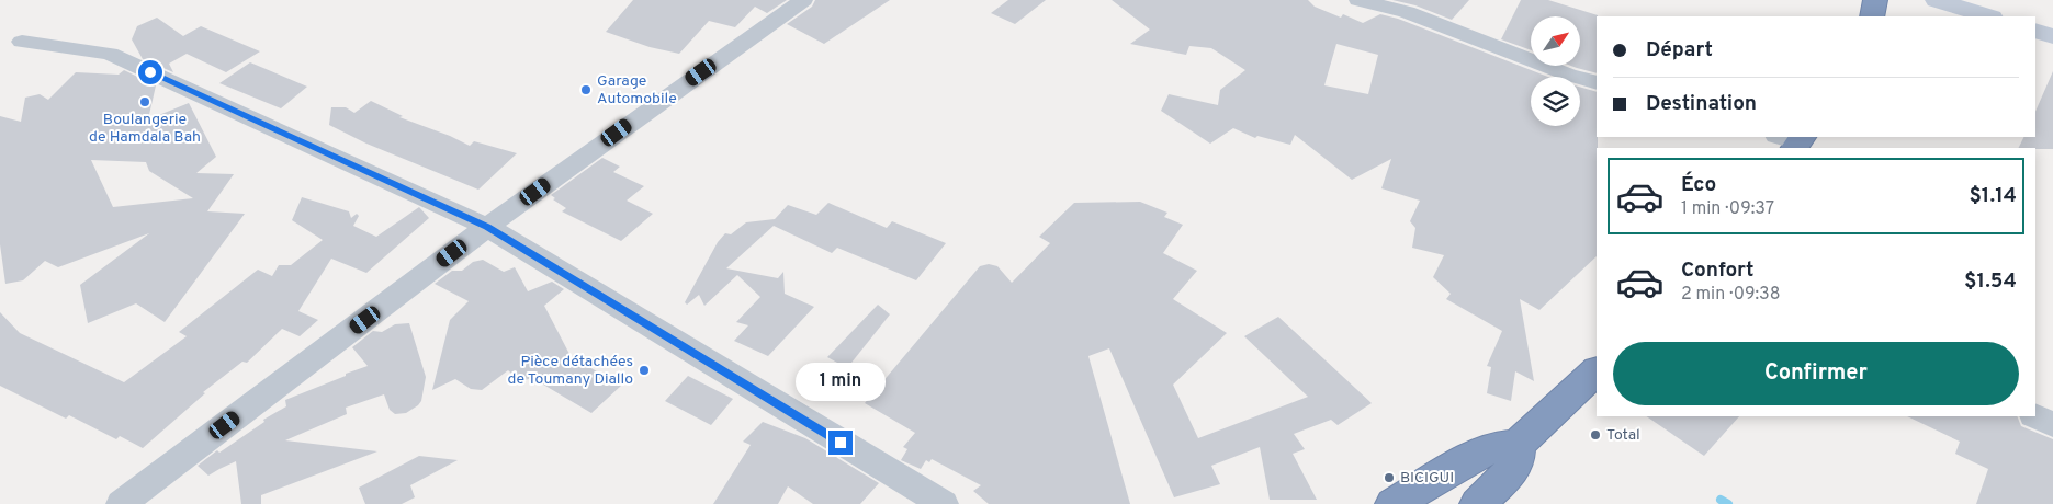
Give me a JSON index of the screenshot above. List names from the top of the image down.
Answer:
{
  "places": [
    "Garage Automobile",
    "Boulangerie de Hamdala Bah",
    "Pièce détachées de Toumany Diallo",
    "Total",
    "BICIGUI"
  ],
  "north": "top right",
  "page": {
    "banner": ["Départ", "Destination"],
    "list": [
      {
        "name": "Éco",
        "note": "1 min · 09:37",
        "value": "$1.14"
      },
      {
        "name": "Confort",
        "note": "2 min · 09:38",
        "value": "$1.54"
      }
    ],
    "buttons": "Confirmer",
    "bubble": "1 min"
  }
}
